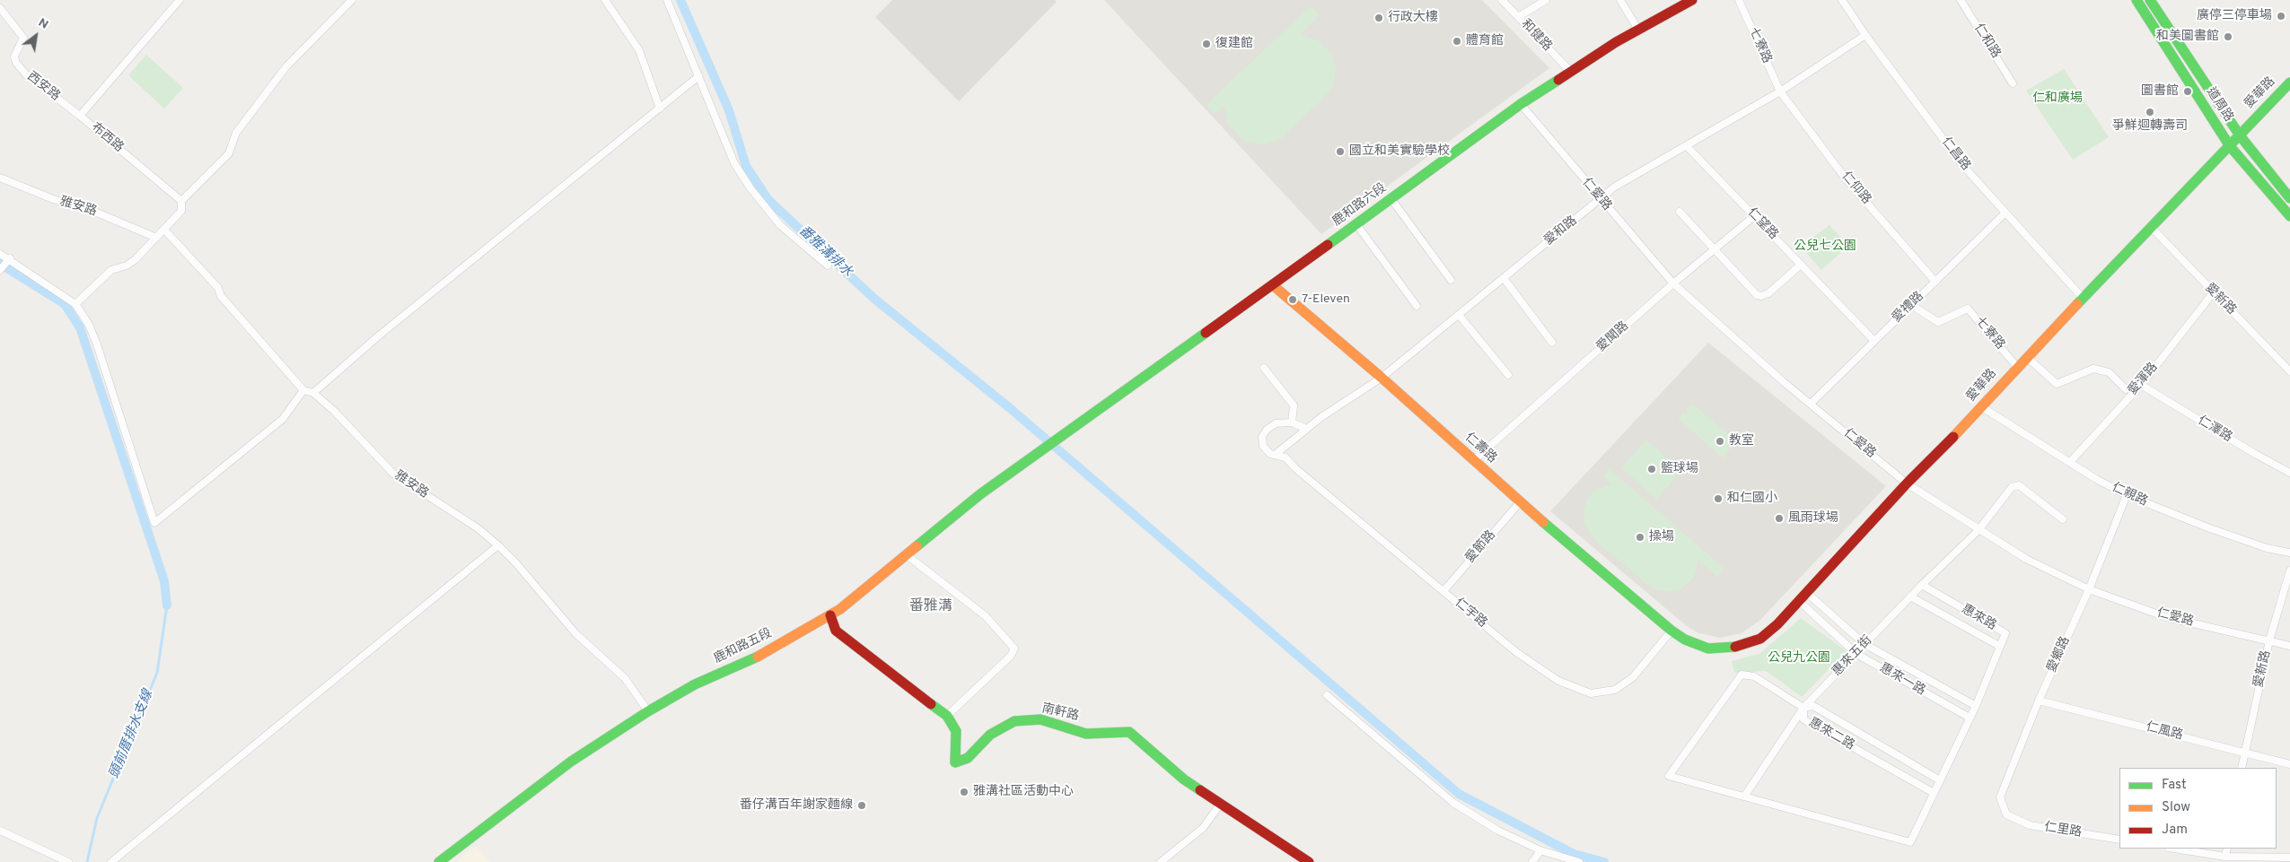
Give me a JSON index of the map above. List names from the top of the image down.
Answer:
{
  "streets": {
    "main road": [
      "愛華路",
      "道周路",
      "鹿和路六段",
      "仁壽路",
      "鹿和路五段",
      "南軒路"
    ],
    "street": [
      "和健路",
      "仁和路",
      "七寮路",
      "西安路",
      "布西路",
      "仁昌路",
      "仁仰路",
      "仁愛路",
      "雅安路",
      "仁望路",
      "愛和路",
      "愛新路",
      "愛禮路",
      "愛聞路",
      "愛渾路",
      "仁澤路",
      "仁親路",
      "愛節路",
      "仁宇路",
      "惠來路",
      "愛鄉路",
      "惠來五街",
      "惠來一路",
      "仁風路",
      "惠來二路",
      "仁里路"
    ]
  },
  "crossings": [
    ["和健路", "鹿和路六段"],
    ["七寮路", "愛華路"],
    ["七寮路", "仁仰路"],
    ["七寮路", "愛和路"],
    ["七寮路", "愛禮路"],
    ["西安路", "布西路"],
    ["愛華路", "道周路"],
    ["愛華路", "仁昌路"],
    ["愛華路", "仁愛路"],
    ["愛華路", "愛新路"],
    ["愛華路", "仁壽路"],
    ["愛華路", "仁親路"],
    ["愛華路", "仁宇路"],
    ["愛華路", "惠來一路"],
    ["仁昌路", "愛和路"],
    ["仁昌路", "愛禮路"],
    ["仁仰路", "愛和路"],
    ["仁仰路", "愛禮路"],
    ["仁愛路", "鹿和路六段"],
    ["仁愛路", "愛和路"],
    ["仁愛路", "愛新路"],
    ["仁愛路", "愛禮路"],
    ["仁愛路", "愛聞路"],
    ["仁愛路", "愛鄉路"],
    ["仁愛路", "惠來五街"],
    ["鹿和路六段", "仁壽路"],
    ["鹿和路六段", "鹿和路五段"],
    ["雅安路", "鹿和路五段"],
    ["仁望路", "愛和路"],
    ["仁望路", "愛禮路"],
    ["仁望路", "愛聞路"],
    ["愛和路", "仁壽路"],
    ["愛和路", "仁宇路"],
    ["愛新路", "愛渾路"],
    ["愛新路", "仁風路"],
    ["愛聞路", "仁壽路"],
    ["愛渾路", "仁澤路"],
    ["愛渾路", "仁親路"],
    ["仁壽路", "愛節路"],
    ["仁壽路", "仁宇路"],
    ["仁親路", "愛鄉路"],
    ["愛節路", "仁宇路"],
    ["惠來路", "惠來五街"],
    ["鹿和路五段", "南軒路"],
    ["愛鄉路", "仁風路"],
    ["愛鄉路", "仁里路"],
    ["惠來五街", "惠來一路"],
    ["惠來五街", "惠來二路"]
  ],
  "districts": ["番雅溝"],
  "water": ["番雅溝排水", "頭前厝排水支線"],
  "parks": ["仁和廣場", "公兒七公園", "公兒九公園"],
  "places": [
    "廣停三停車場",
    "行政大樓",
    "和美圖書館",
    "體育館",
    "復建館",
    "圖書館",
    "爭鮮迴轉壽司",
    "國立和美實驗學校",
    "7-Eleven",
    "教室",
    "籃球場",
    "和仁國小",
    "風雨球場",
    "操場",
    "雅溝社區活動中心",
    "番仔溝百年謝家麵線"
  ],
  "legend": ["Fast", "Slow", "Jam"],
  "north": "top right"
}
